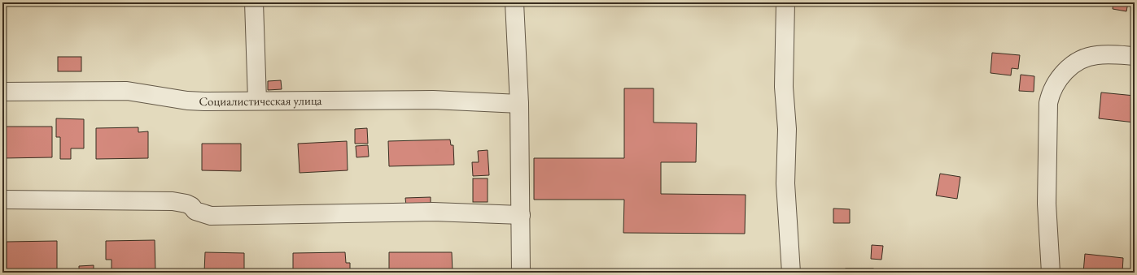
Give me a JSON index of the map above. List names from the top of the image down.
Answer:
{
  "streets": {
    "street": ["Социалистическая улица"]
  }
}
